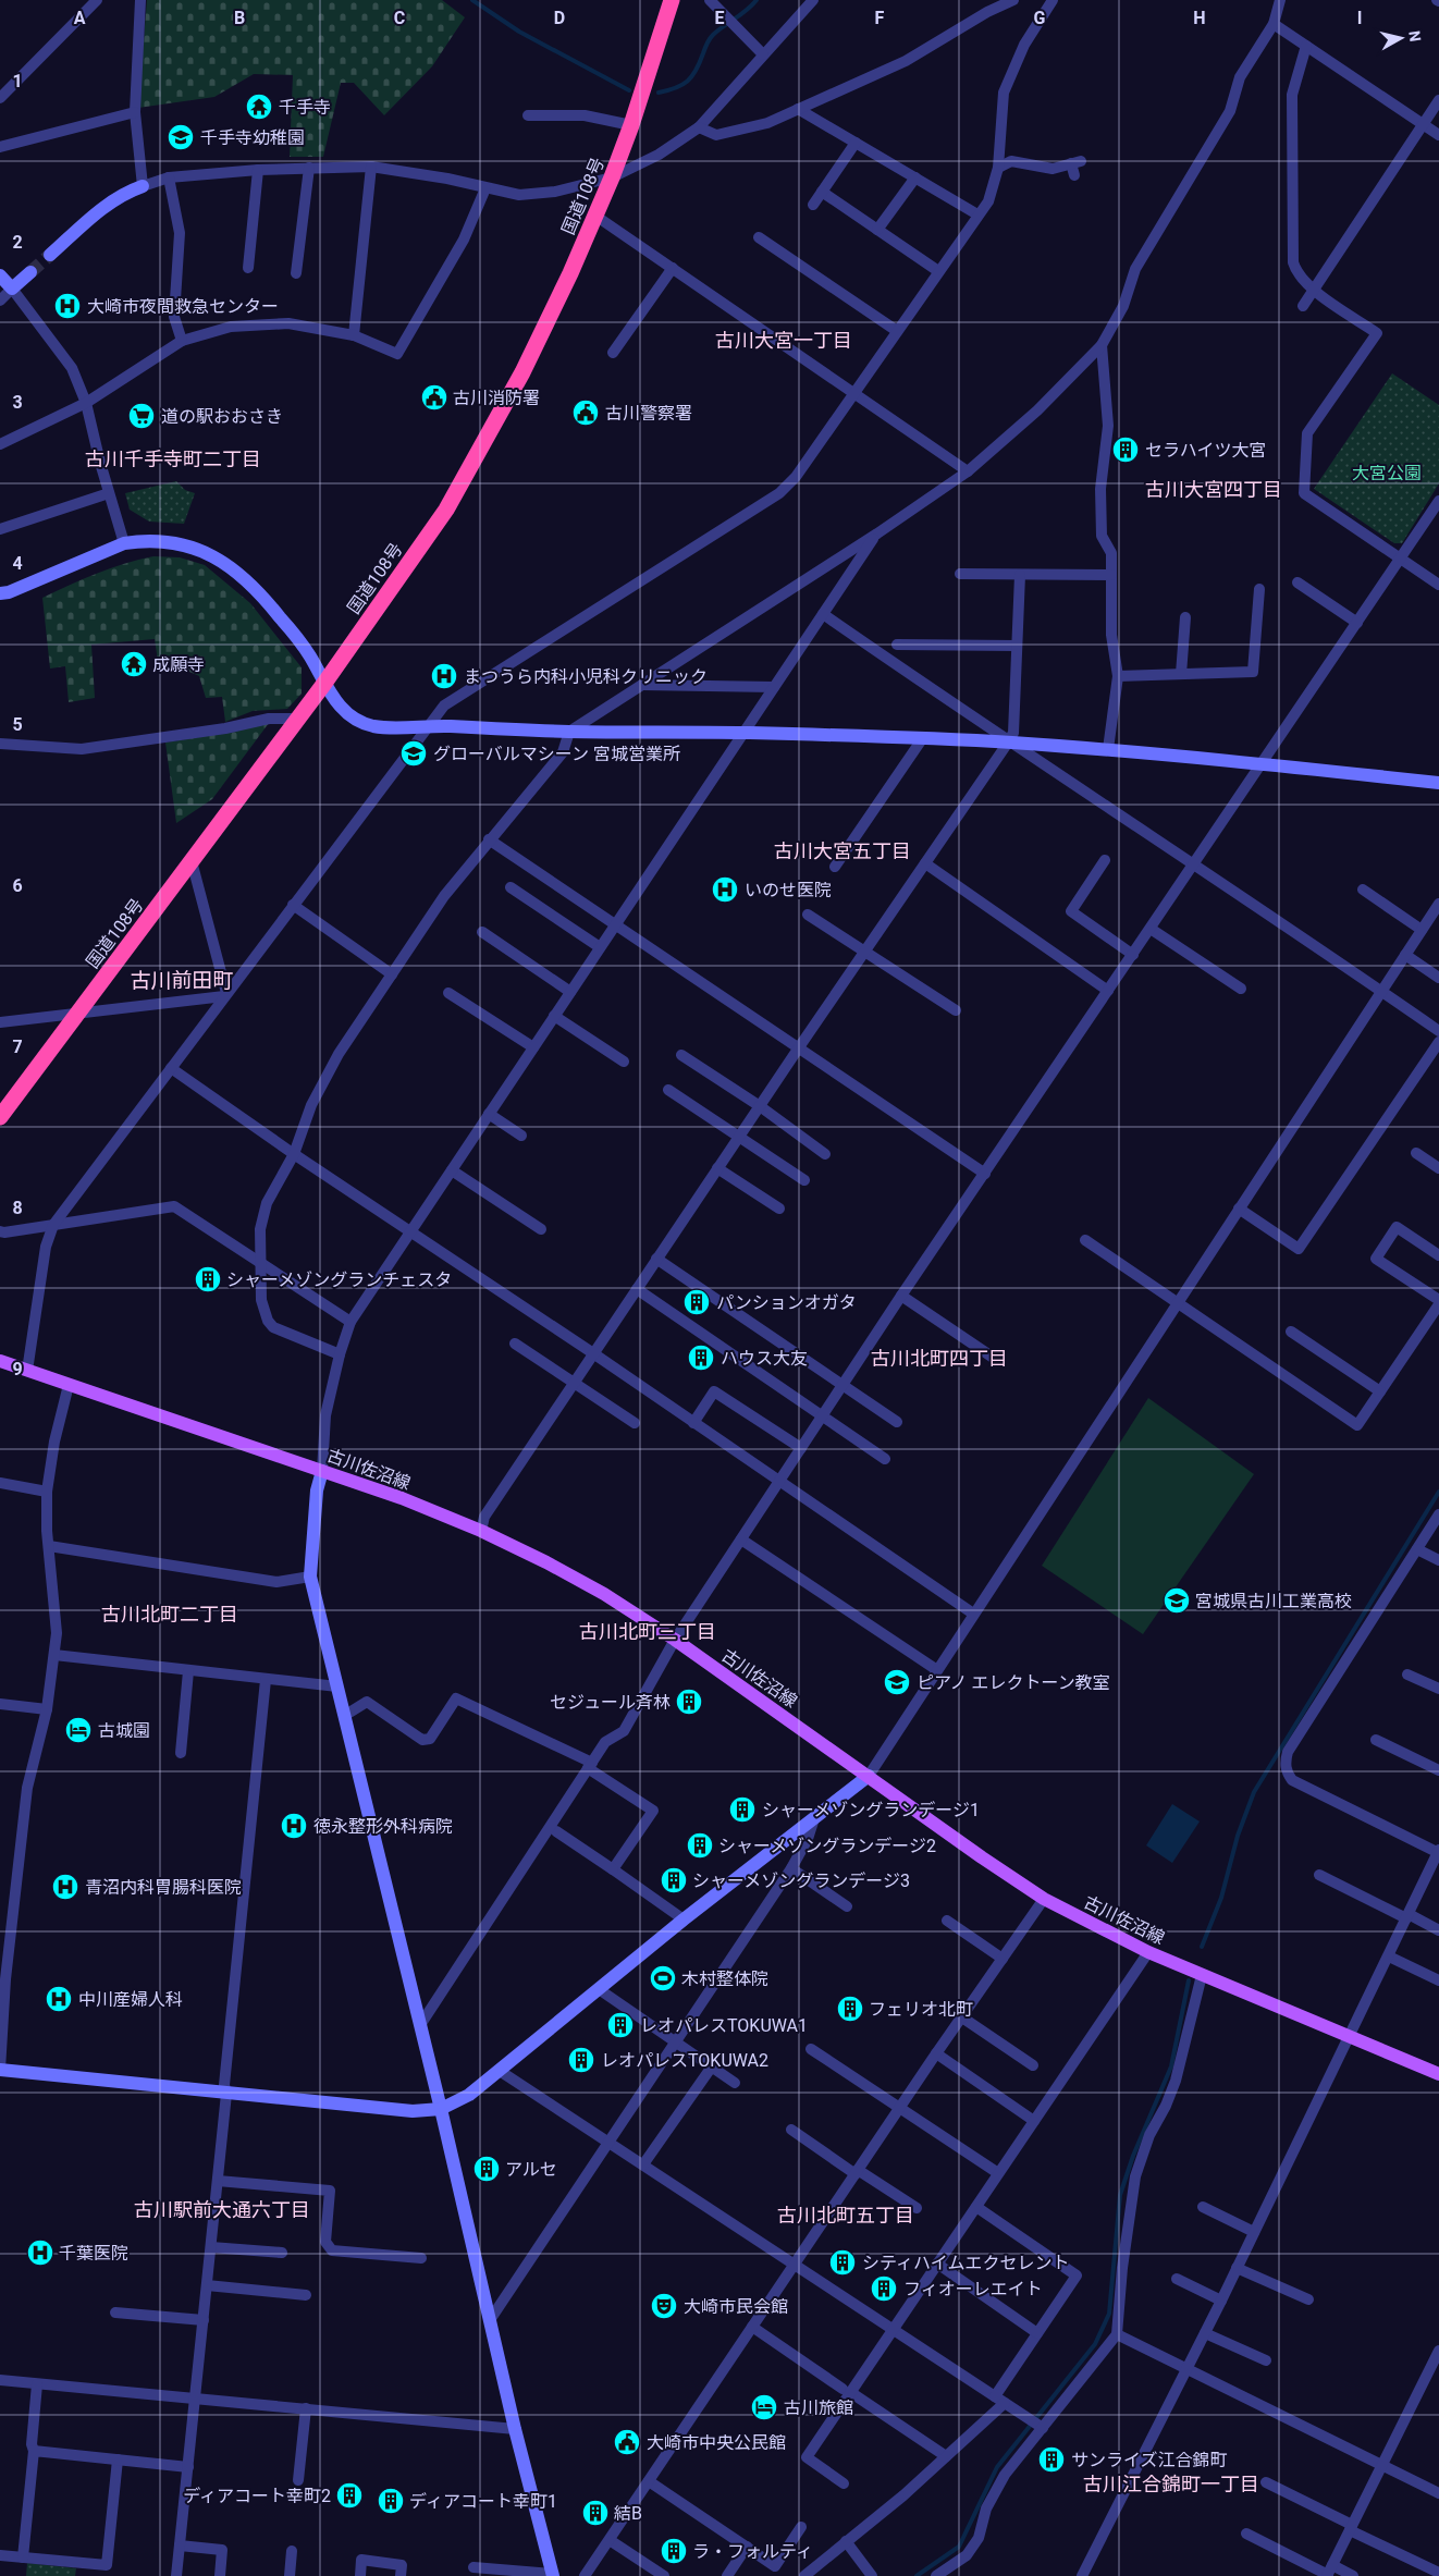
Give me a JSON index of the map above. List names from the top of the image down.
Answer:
{
  "streets": {
    "highway": ["国道108号"],
    "main road": ["古川佐沼線"]
  },
  "districts": [
    "古川大宮一丁目",
    "古川千手寺町二丁目",
    "古川大宮四丁目",
    "古川大宮五丁目",
    "古川前田町",
    "古川北町四丁目",
    "古川北町二丁目",
    "古川北町三丁目",
    "古川駅前大通六丁目",
    "古川北町五丁目",
    "古川江合錦町一丁目"
  ],
  "parks": ["大宮公園"],
  "places": {
    "temple": ["千手寺", "成願寺"],
    "school or university": [
      "千手寺幼稚園",
      "グローバルマシーン 宮城営業所",
      "宮城県古川工業高校",
      "ピアノ エレクトーン教室"
    ],
    "hospital": [
      "大崎市夜間救急センター",
      "まつうら内科小児科クリニック",
      "いのせ医院",
      "徳永整形外科病院",
      "青沼内科胃腸科医院",
      "中川産婦人科",
      "千葉医院"
    ],
    "public building": ["古川消防署", "古川警察署", "大崎市中央公民館"],
    "supermarket": ["道の駅おおさき"],
    "building": [
      "セラハイツ大宮",
      "シャーメゾングランチェスタ",
      "パンションオガタ",
      "ハウス大友",
      "セジュール斉林",
      "シャーメゾングランデージ1",
      "シャーメゾングランデージ2",
      "シャーメゾングランデージ3",
      "フェリオ北町",
      "レオパレスTOKUWA1",
      "レオパレスTOKUWA2",
      "アルセ",
      "シティハイムエクセレント",
      "フィオーレエイト",
      "サンライズ江合錦町",
      "ディアコート幸町2",
      "ディアコート幸町1",
      "結B",
      "ラ・フォルティ"
    ],
    "hotel": ["古城園", "古川旅館"],
    "sports": ["木村整体院"],
    "theatre": ["大崎市民会館"]
  },
  "north": "right",
  "grid": {
    "columns": [
      "A",
      "B",
      "C",
      "D",
      "E",
      "F",
      "G",
      "H",
      "I"
    ],
    "rows": [
      "1",
      "2",
      "3",
      "4",
      "5",
      "6",
      "7",
      "8",
      "9"
    ]
  }
}
